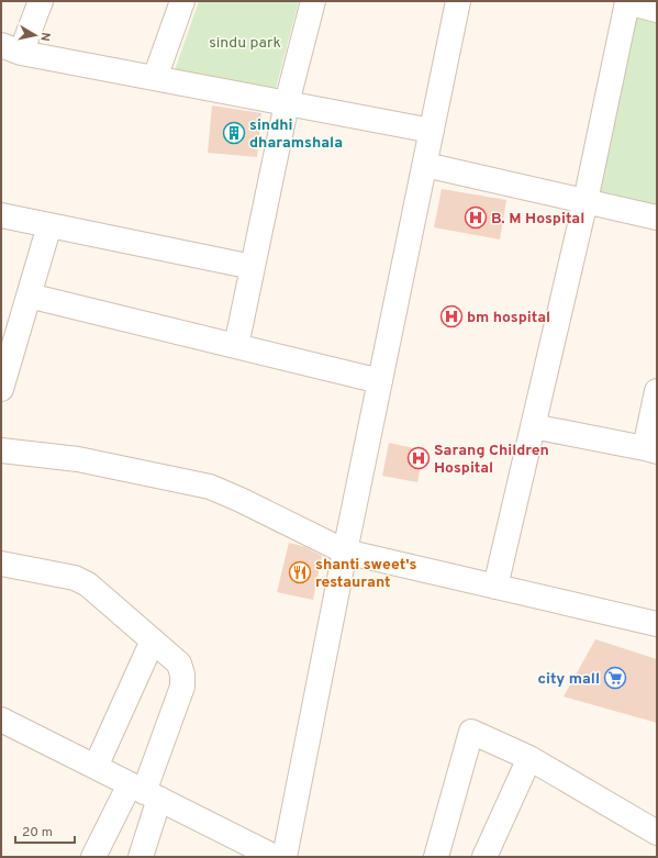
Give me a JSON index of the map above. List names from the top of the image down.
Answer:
{
  "parks": ["sindu park"],
  "places": {
    "building": ["sindhi dharamshala"],
    "hospital": ["B. M Hospital", "bm hospital", "Sarang Children Hospital"],
    "restaurant": ["shanti sweet's restaurant"],
    "supermarket": ["city mall"]
  },
  "scale_bar": "20 m",
  "north": "right"
}
